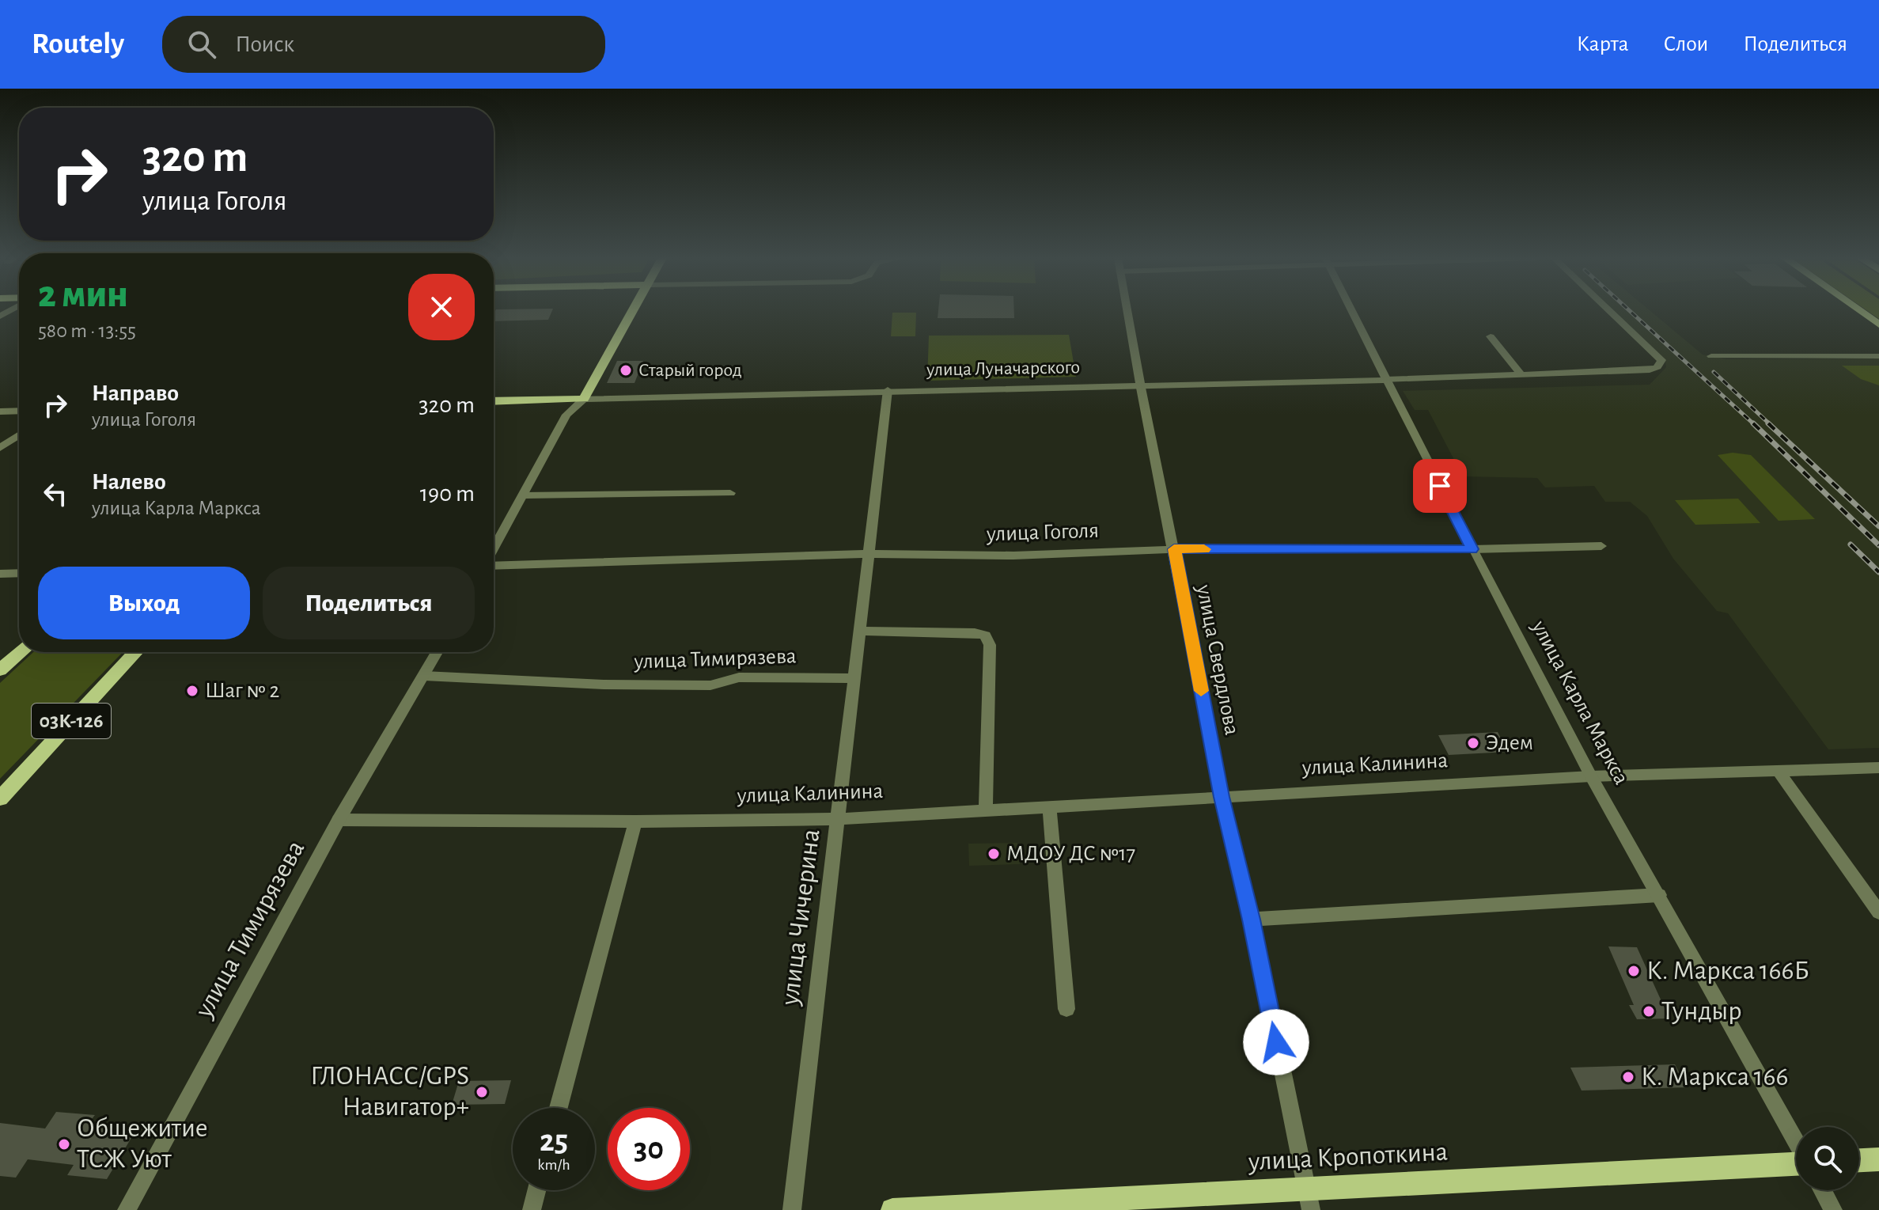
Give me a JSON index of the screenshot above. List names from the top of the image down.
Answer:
{
  "streets": {
    "main road": ["улица Луначарского", "03К-126", "улица Кропоткина"],
    "street": [
      "улица Гоголя",
      "улица Тимирязева",
      "улица Свердлова",
      "улица Карла Маркса",
      "улица Калинина",
      "улица Чичерина"
    ]
  },
  "crossings": [
    ["улица Луначарского", "улица Свердлова"],
    ["улица Луначарского", "улица Карла Маркса"],
    ["улица Луначарского", "улица Чичерина"],
    ["улица Гоголя", "улица Свердлова"],
    ["улица Гоголя", "улица Карла Маркса"],
    ["улица Гоголя", "улица Чичерина"],
    ["улица Тимирязева", "улица Калинина"],
    ["улица Тимирязева", "улица Чичерина"],
    ["улица Свердлова", "улица Калинина"],
    ["улица Свердлова", "улица Кропоткина"],
    ["улица Карла Маркса", "улица Калинина"],
    ["улица Калинина", "улица Чичерина"]
  ],
  "places": [
    "Старый город",
    "Шаг № 2",
    "Эдем",
    "МДОУ ДС №17",
    "К. Маркса 166Б",
    "Тундыр",
    "К. Маркса 166",
    "ГЛОНАСС/GPS Навигатор+",
    "Общежитие ТСЖ Уют"
  ],
  "page": {
    "header": "Routely",
    "search": "Поиск",
    "nav": ["Карта", "Слои", "Поделиться"],
    "turn": ["320 m", "улица Гоголя"],
    "heading": ["2 мин", "580 m · 13:55"],
    "list": [
      {
        "name": "Направо",
        "note": "улица Гоголя",
        "value": "320 m"
      },
      {
        "name": "Налево",
        "note": "улица Карла Маркса",
        "value": "190 m"
      }
    ],
    "buttons": ["Выход", "Поделиться"],
    "speed": "25 km/h",
    "limit": "30"
  }
}
